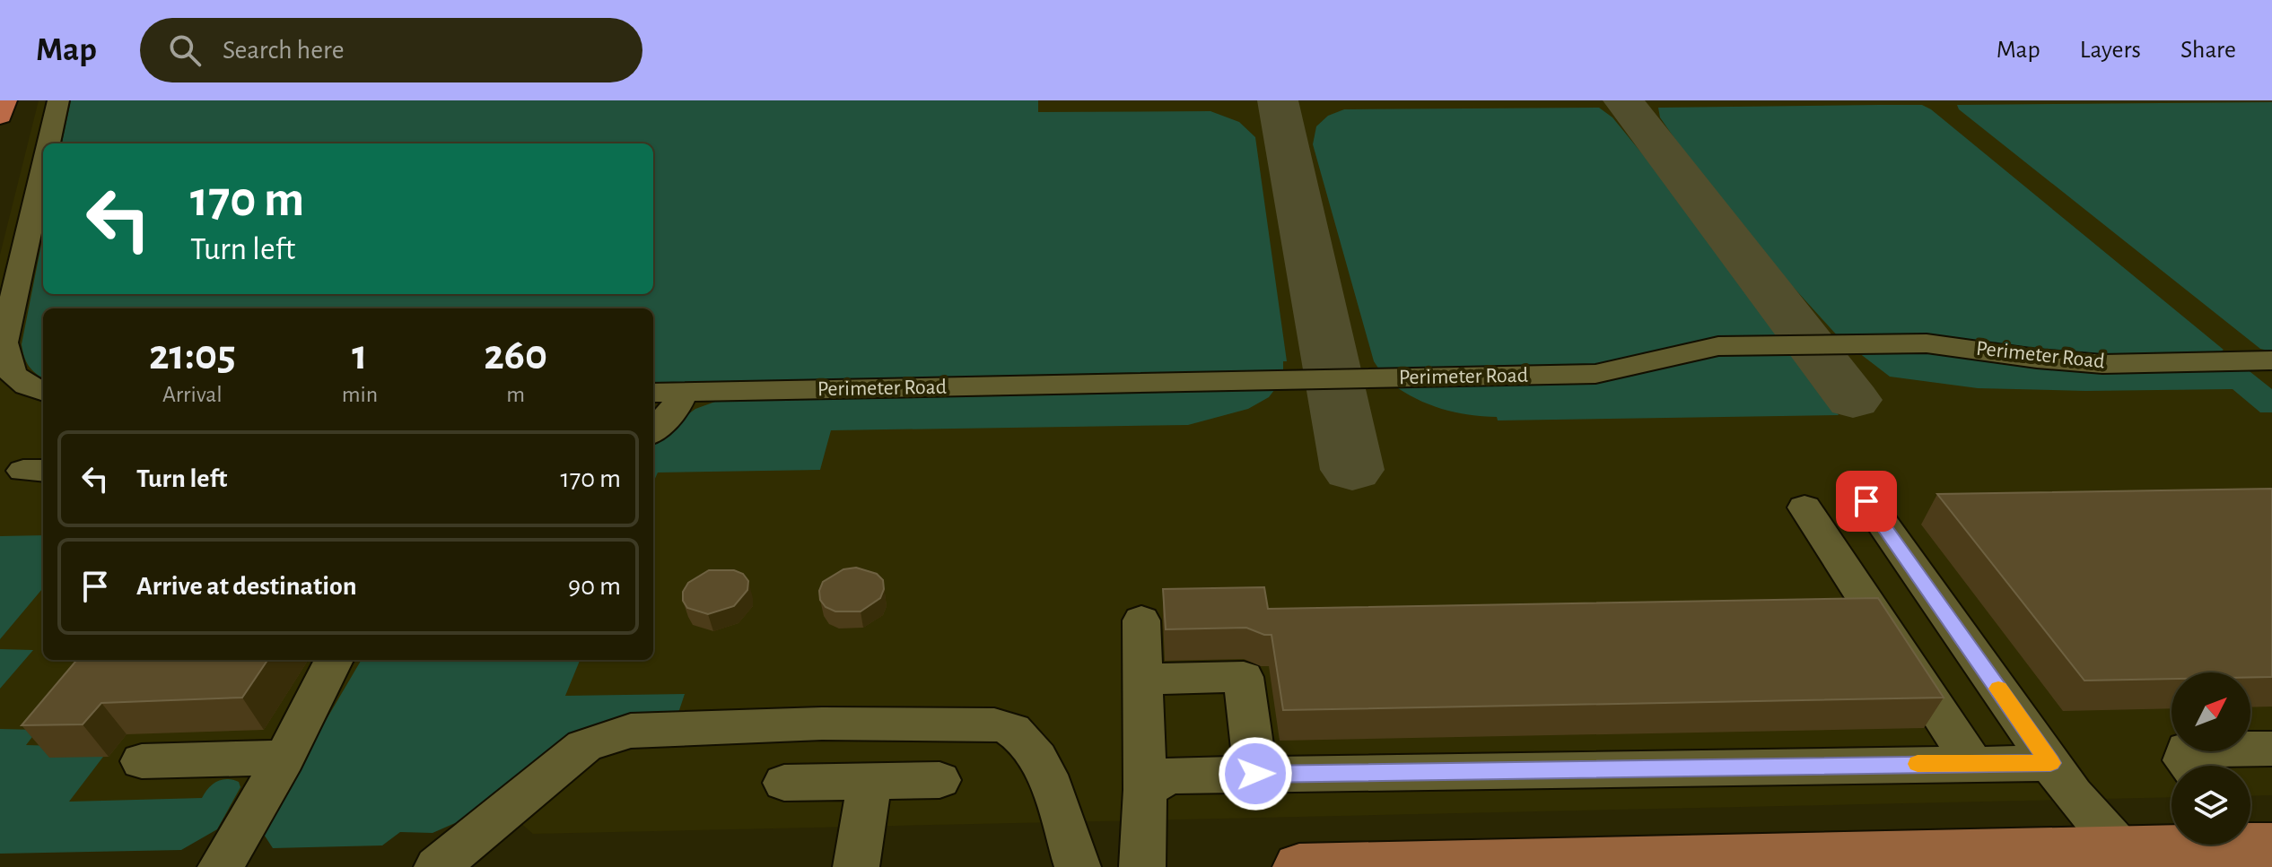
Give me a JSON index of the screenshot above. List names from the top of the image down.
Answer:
{
  "streets": {
    "lane": ["Perimeter Road"]
  },
  "north": "top right",
  "page": {
    "header": "Map",
    "search": "Search here",
    "nav": ["Map", "Layers", "Share"],
    "turn": ["170 m", "Turn left"],
    "eta": [
      "21:05",
      "Arrival",
      "1",
      "min",
      "260",
      "m"
    ],
    "list": [
      {
        "name": "Turn left",
        "value": "170 m"
      },
      {
        "name": "Arrive at destination",
        "value": "90 m"
      }
    ]
  }
}
